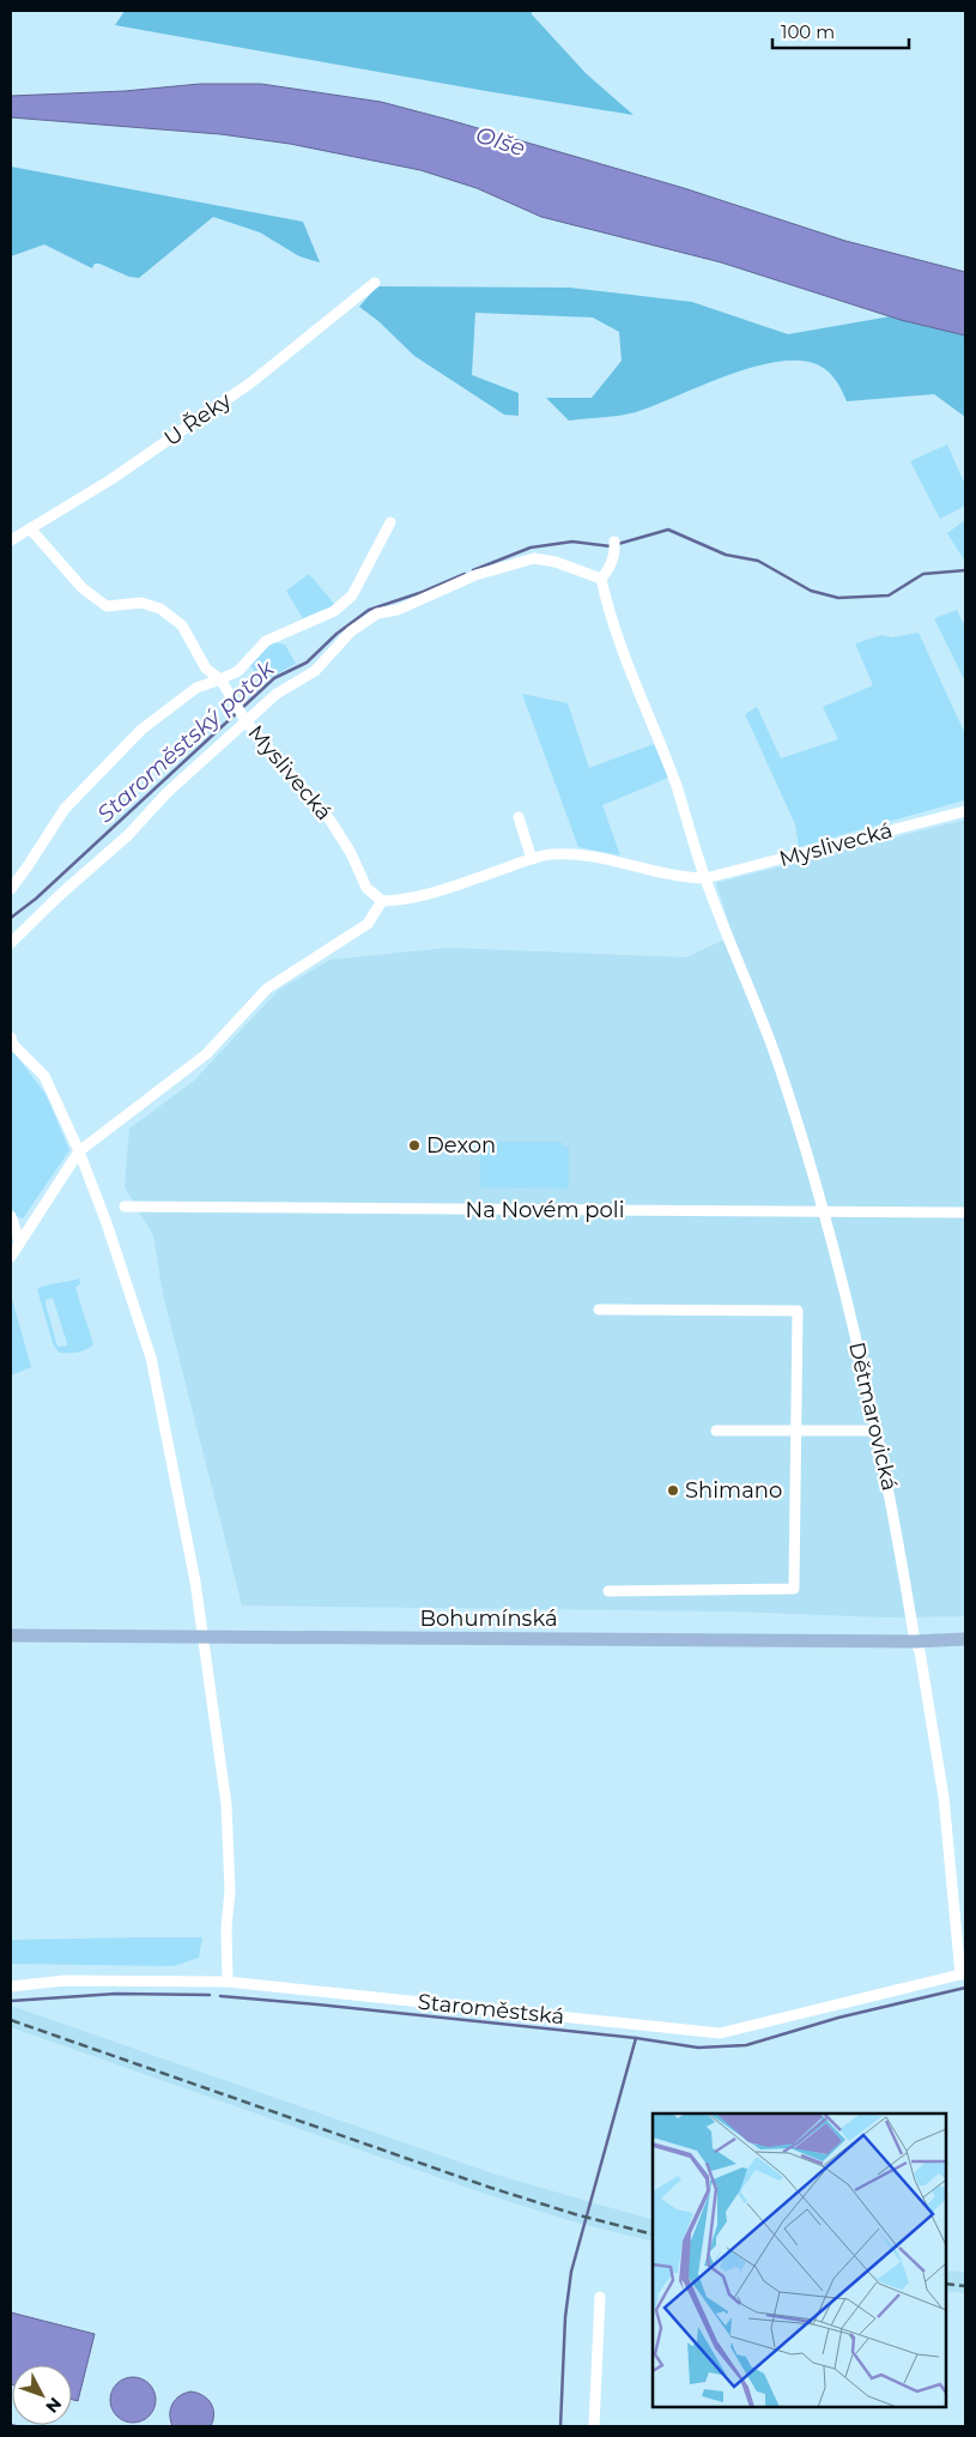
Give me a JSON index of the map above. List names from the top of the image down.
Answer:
{
  "streets": {
    "main road": ["Bohumínská"],
    "street": [
      "U Řeky",
      "Myslivecká",
      "Na Novém poli",
      "Dětmarovická",
      "Staroměstská"
    ]
  },
  "crossings": [
    ["U Řeky", "Myslivecká"],
    ["Myslivecká", "Dětmarovická"],
    ["Na Novém poli", "Dětmarovická"],
    ["Dětmarovická", "Bohumínská"],
    ["Dětmarovická", "Staroměstská"]
  ],
  "water": ["Olše", "Staroměstský potok"],
  "places": ["Dexon", "Shimano"],
  "scale_bar": "100 m",
  "north": "bottom right"
}
